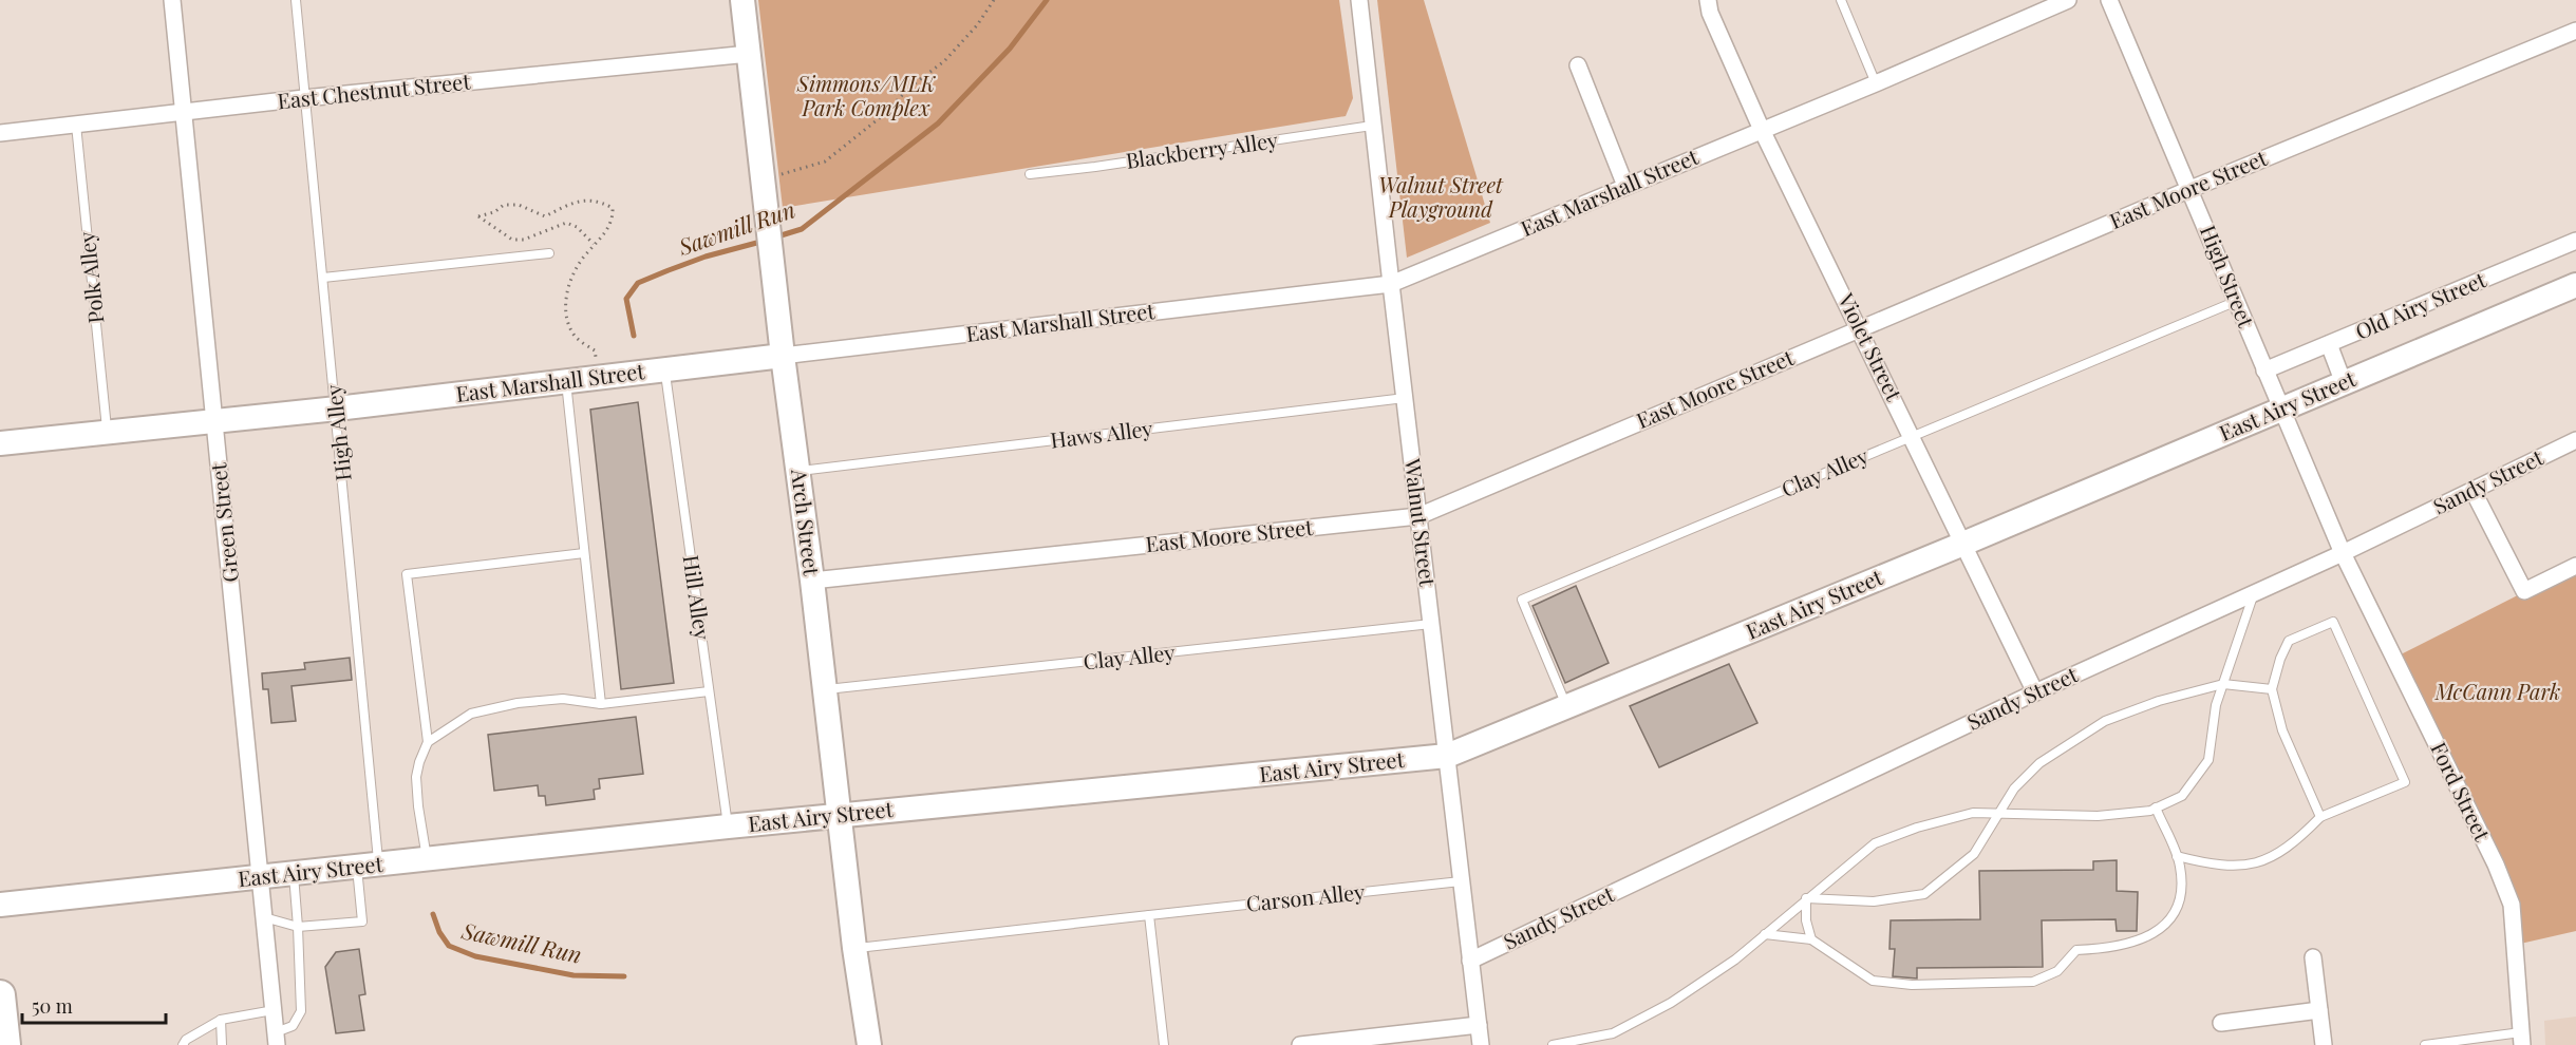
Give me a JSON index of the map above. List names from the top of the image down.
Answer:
{
  "streets": {
    "main road": ["East Marshall Street", "East Airy Street", "Arch Street"],
    "street": [
      "East Chestnut Street",
      "East Moore Street",
      "High Street",
      "Old Airy Street",
      "Violet Street",
      "Sandy Street",
      "Green Street",
      "Walnut Street",
      "Ford Street"
    ],
    "lane": [
      "Blackberry Alley",
      "Polk Alley",
      "High Alley",
      "Haws Alley",
      "Clay Alley",
      "Hill Alley",
      "Carson Alley"
    ]
  },
  "crossings": [
    ["East Chestnut Street", "Polk Alley"],
    ["East Chestnut Street", "High Alley"],
    ["East Chestnut Street", "Green Street"],
    ["East Chestnut Street", "Arch Street"],
    ["Blackberry Alley", "Walnut Street"],
    ["East Moore Street", "High Street"],
    ["East Moore Street", "Violet Street"],
    ["East Moore Street", "Arch Street"],
    ["East Moore Street", "Walnut Street"],
    ["East Marshall Street", "Polk Alley"],
    ["East Marshall Street", "Violet Street"],
    ["East Marshall Street", "High Alley"],
    ["East Marshall Street", "Green Street"],
    ["East Marshall Street", "Arch Street"],
    ["East Marshall Street", "Walnut Street"],
    ["East Marshall Street", "Hill Alley"],
    ["High Street", "Old Airy Street"],
    ["High Street", "East Airy Street"],
    ["High Street", "Clay Alley"],
    ["High Street", "Sandy Street"],
    ["High Street", "Ford Street"],
    ["Violet Street", "East Airy Street"],
    ["Violet Street", "Clay Alley"],
    ["Violet Street", "Sandy Street"],
    ["East Airy Street", "High Alley"],
    ["East Airy Street", "Clay Alley"],
    ["East Airy Street", "Green Street"],
    ["East Airy Street", "Arch Street"],
    ["East Airy Street", "Walnut Street"],
    ["East Airy Street", "Hill Alley"],
    ["Haws Alley", "Arch Street"],
    ["Haws Alley", "Walnut Street"],
    ["Clay Alley", "Arch Street"],
    ["Clay Alley", "Walnut Street"],
    ["Sandy Street", "Walnut Street"],
    ["Sandy Street", "Ford Street"],
    ["Arch Street", "Carson Alley"],
    ["Walnut Street", "Carson Alley"]
  ],
  "water": ["Sawmill Run"],
  "parks": ["Simmons/MLK Park Complex", "Walnut Street Playground", "McCann Park"],
  "scale_bar": "50 m"
}
